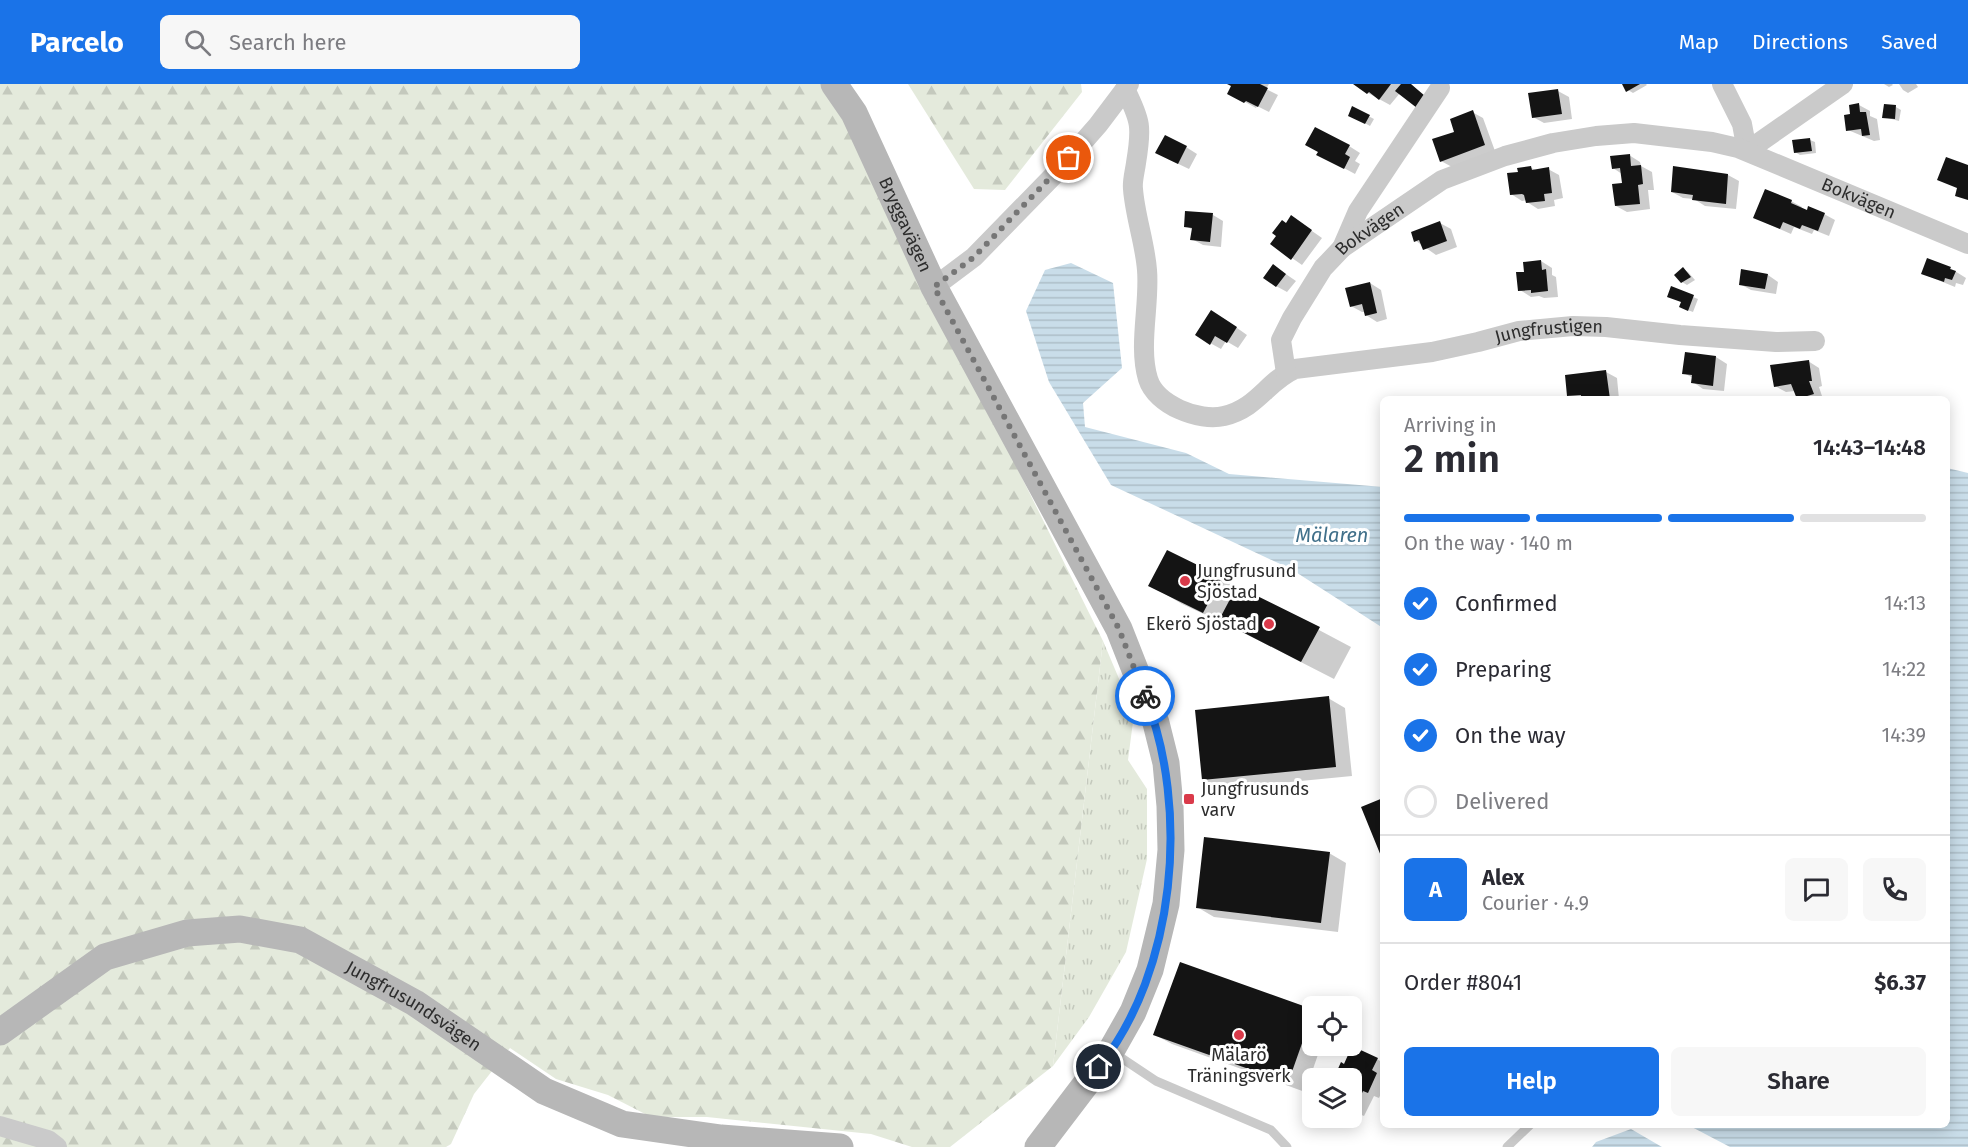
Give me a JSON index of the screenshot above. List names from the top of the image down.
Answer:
{
  "streets": {
    "main road": ["Bryggavägen", "Jungfrusundsvägen"],
    "street": ["Bokvägen", "Jungfrustigen"]
  },
  "crossings": [
    ["Bokvägen", "Jungfrustigen"]
  ],
  "water": ["Mälaren"],
  "places": {
    "other": ["Jungfrusund Sjöstad", "Ekerö Sjöstad", "Mälarö Träningsverk"],
    "transit": ["Jungfrusunds varv"]
  },
  "page": {
    "header": "Parcelo",
    "search": "Search here",
    "nav": ["Map", "Directions", "Saved"],
    "heading": ["2 min", "Arriving in", "14:43–14:48"],
    "panel": [
      "Alex",
      "Courier · 4.9",
      "Order #8041",
      "$6.37"
    ],
    "bar": "On the way · 140 m",
    "list": [
      ["Confirmed", "14:13"],
      ["Preparing", "14:22"],
      ["On the way", "14:39"],
      "Delivered"
    ],
    "round": "A",
    "buttons": ["Help", "Share"]
  }
}
